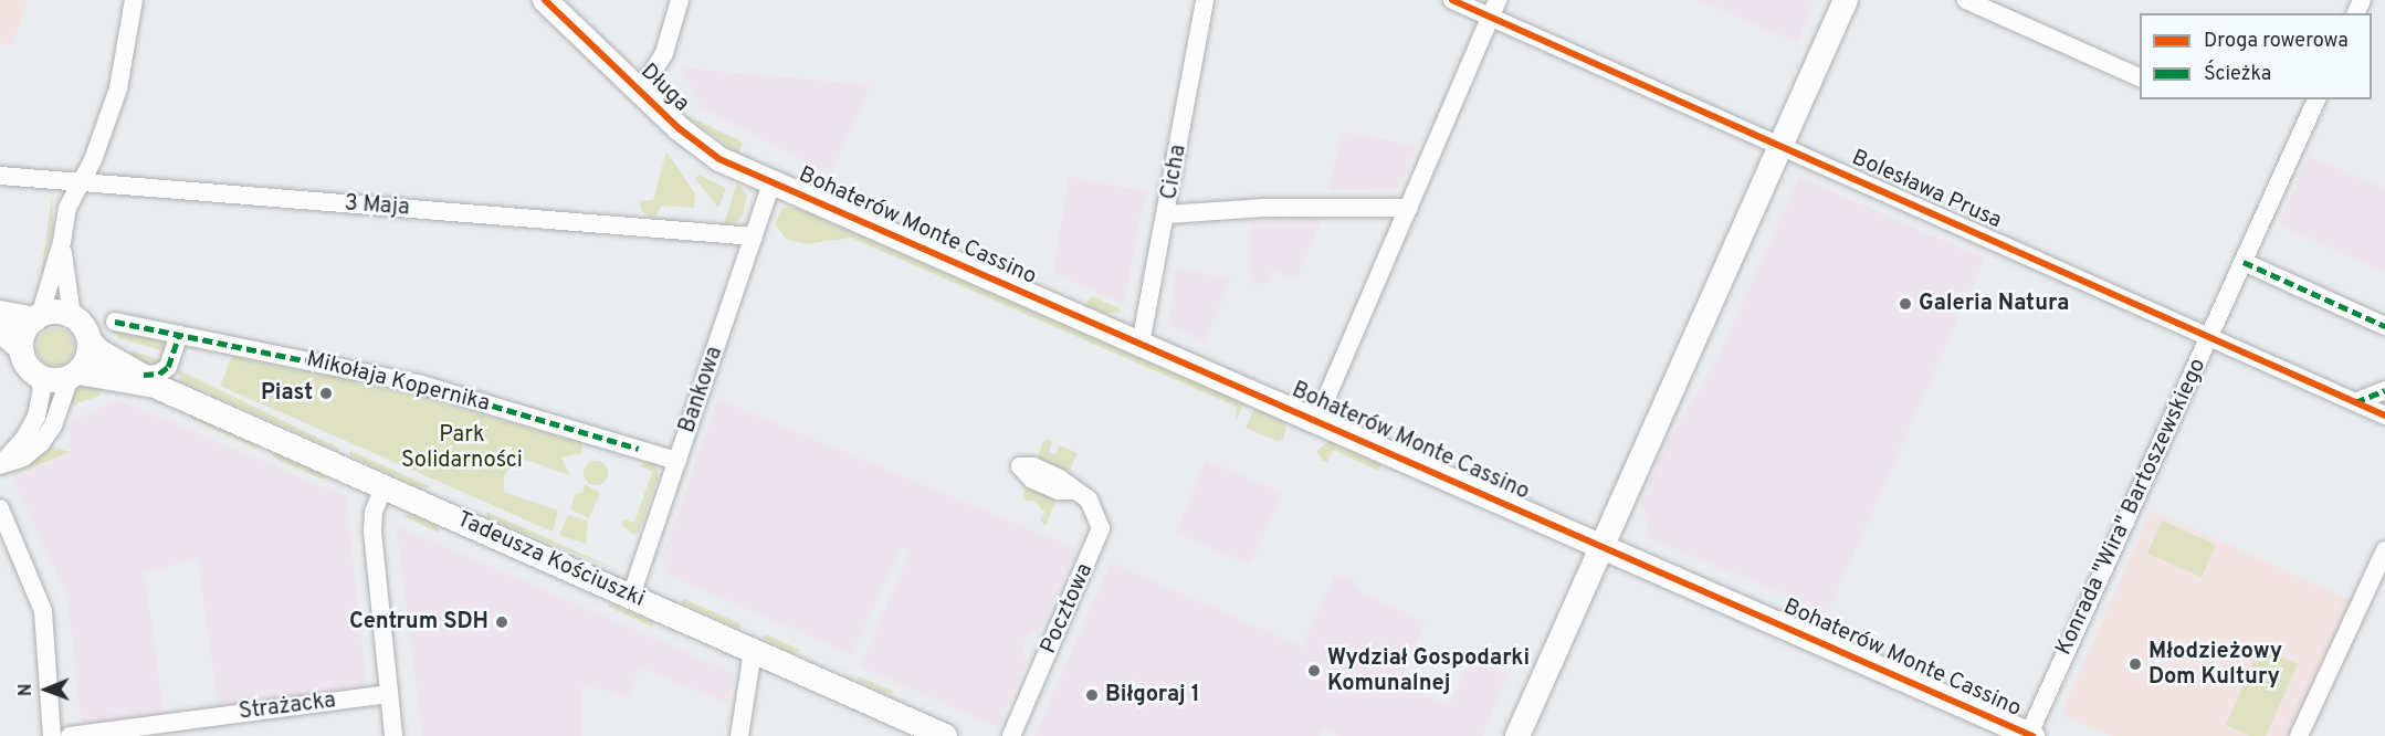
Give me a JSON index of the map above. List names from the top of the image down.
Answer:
{
  "streets": {
    "street": [
      "Długa",
      "Cicha",
      "Bolesława Prusa",
      "3 Maja",
      "Bohaterów Monte Cassino",
      "Mikołaja Kopernika",
      "Bankowa",
      "Konrada \"Wira\" Bartoszewskiego",
      "Tadeusza Kościuszki",
      "Pocztowa",
      "Strażacka"
    ]
  },
  "crossings": [
    ["Długa", "Bohaterów Monte Cassino"],
    ["Długa", "Bankowa"],
    ["Cicha", "Bohaterów Monte Cassino"],
    ["Bolesława Prusa", "Konrada \"Wira\" Bartoszewskiego"],
    ["3 Maja", "Bankowa"],
    ["Bohaterów Monte Cassino", "Bankowa"],
    ["Bohaterów Monte Cassino", "Konrada \"Wira\" Bartoszewskiego"],
    ["Mikołaja Kopernika", "Bankowa"],
    ["Bankowa", "Tadeusza Kościuszki"]
  ],
  "parks": ["Park Solidarności"],
  "places": [
    "Galeria Natura",
    "Piast",
    "Centrum SDH",
    "Młodzieżowy Dom Kultury",
    "Wydział Gospodarki Komunalnej",
    "Biłgoraj 1"
  ],
  "legend": ["Droga rowerowa", "Ścieżka"],
  "north": "left"
}
